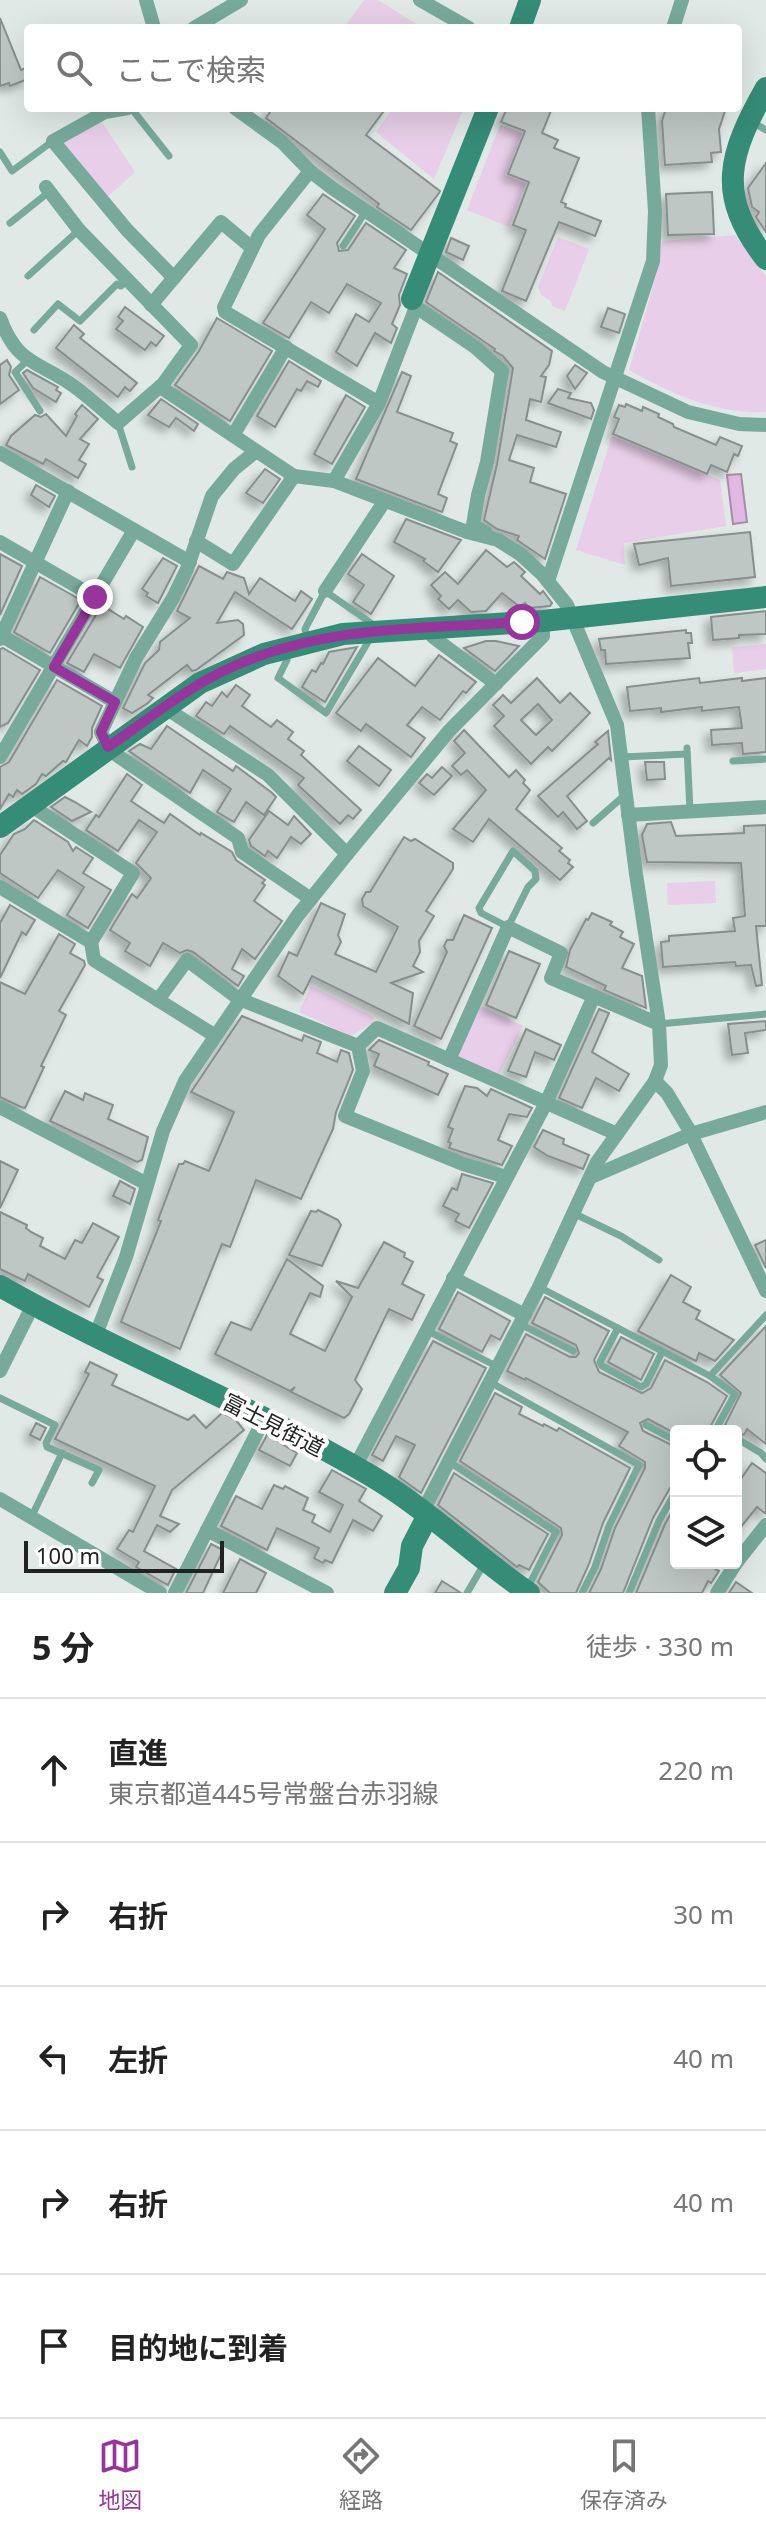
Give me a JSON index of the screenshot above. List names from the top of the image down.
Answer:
{
  "streets": {
    "street": ["富士見街道"]
  },
  "scale_bar": "100 m",
  "page": {
    "search": "ここで検索",
    "scale": "100 m",
    "heading": ["5 分", "徒歩 · 330 m"],
    "list": [
      ["直進", "東京都道445号常盤台赤羽線", "220 m"],
      ["右折", "30 m"],
      ["左折", "40 m"],
      ["右折", "40 m"],
      "目的地に到着"
    ],
    "nav": ["地図", "経路", "保存済み"]
  }
}
